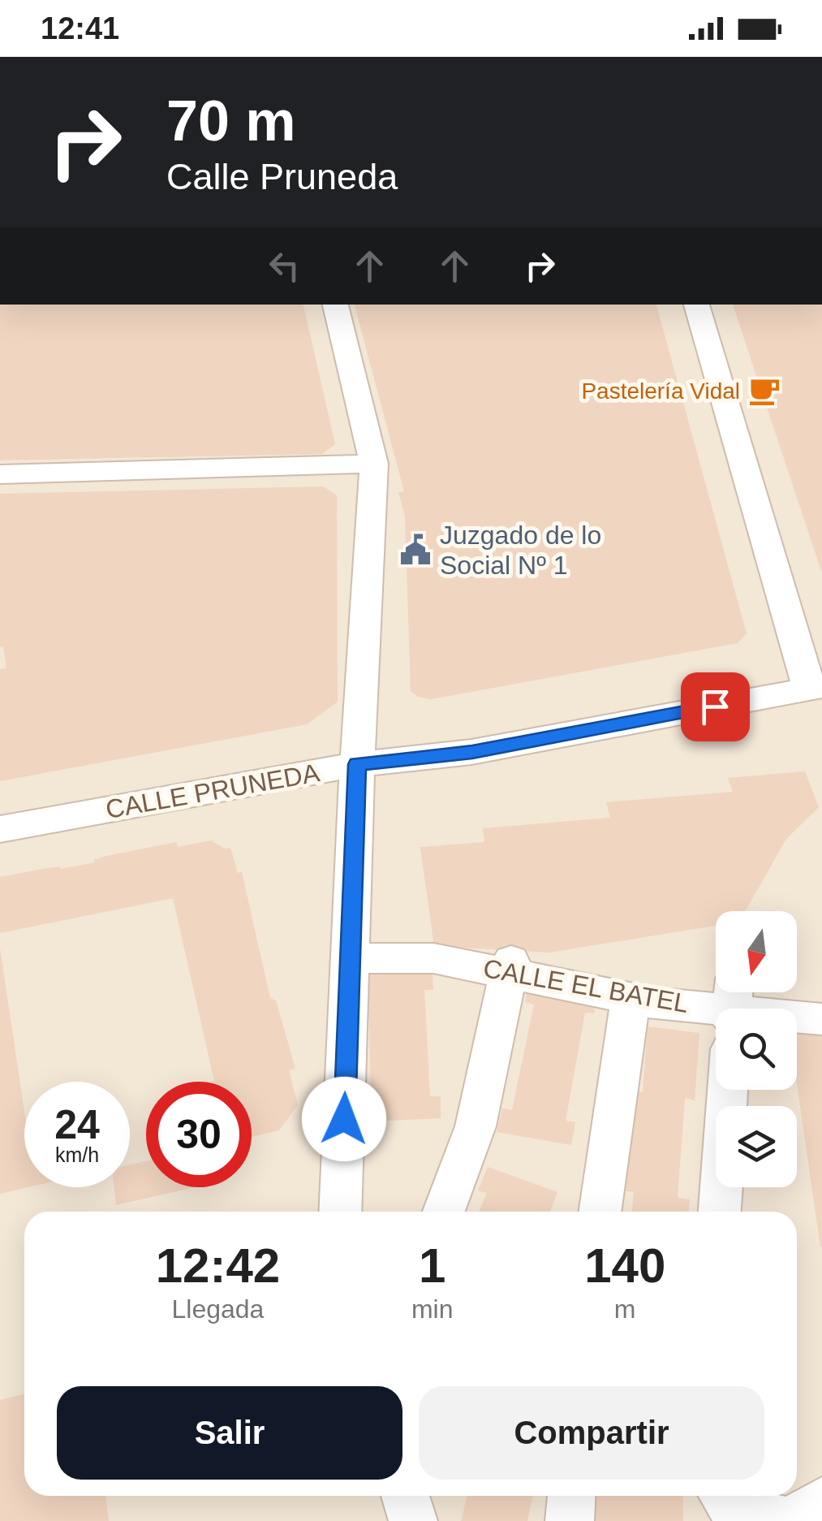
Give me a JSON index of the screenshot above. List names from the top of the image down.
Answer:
{
  "streets": {
    "street": ["CALLE PRUNEDA", "CALLE EL BATEL"]
  },
  "places": {
    "cafe": ["Pastelería Vidal"],
    "public building": ["Juzgado de lo Social Nº 1"]
  },
  "north": "bottom",
  "page": {
    "status": "12:41",
    "turn": ["70 m", "Calle Pruneda"],
    "speed": "24 km/h",
    "limit": "30",
    "eta": [
      "12:42",
      "Llegada",
      "1",
      "min",
      "140",
      "m"
    ],
    "buttons": ["Salir", "Compartir"]
  }
}
